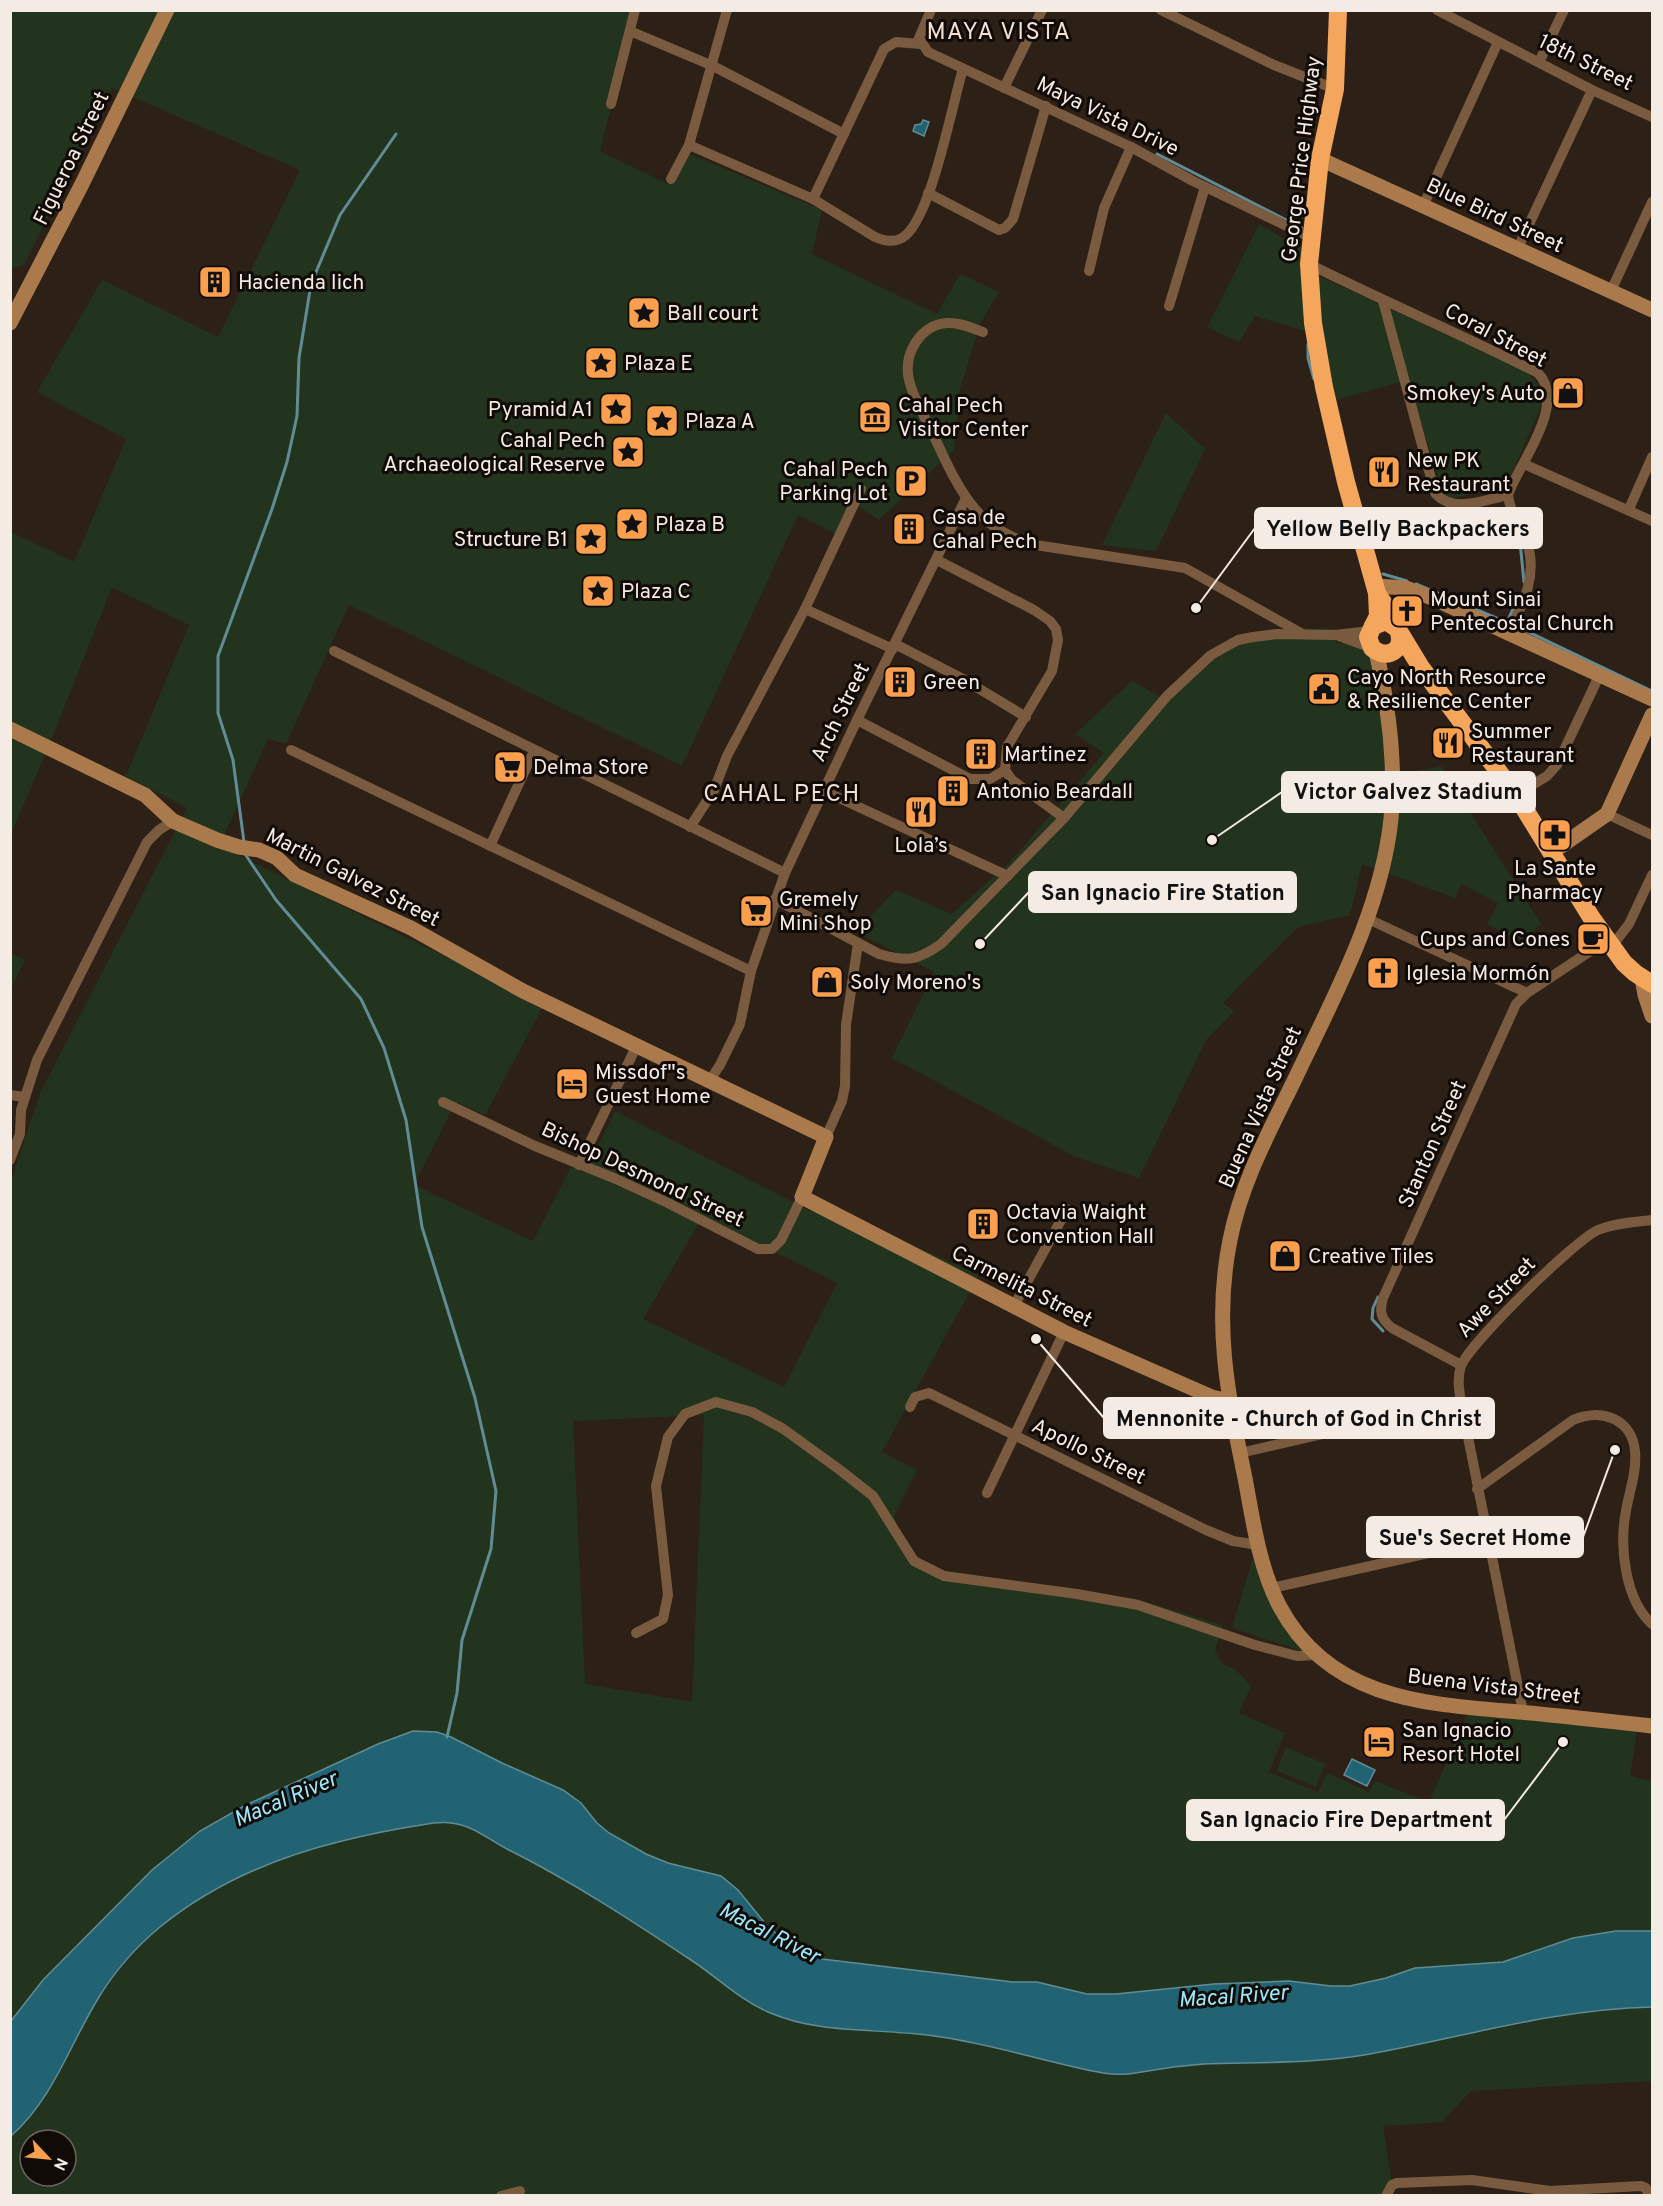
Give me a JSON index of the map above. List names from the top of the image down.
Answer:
{
  "streets": {
    "highway": ["George Price Highway"],
    "street": [
      "18th Street",
      "Maya Vista Drive",
      "Figueroa Street",
      "Blue Bird Street",
      "Coral Street",
      "Arch Street",
      "Martin Galvez Street",
      "Buena Vista Street",
      "Stanton Street",
      "Bishop Desmond Street",
      "Carmelita Street",
      "Awe Street",
      "Apollo Street"
    ]
  },
  "crossings": [
    ["Maya Vista Drive", "George Price Highway"],
    ["George Price Highway", "Blue Bird Street"],
    ["George Price Highway", "Coral Street"],
    ["George Price Highway", "Buena Vista Street"],
    ["George Price Highway", "Stanton Street"],
    ["Arch Street", "Martin Galvez Street"],
    ["Buena Vista Street", "Carmelita Street"],
    ["Buena Vista Street", "Awe Street"],
    ["Buena Vista Street", "Apollo Street"],
    ["Stanton Street", "Awe Street"],
    ["Bishop Desmond Street", "Carmelita Street"]
  ],
  "districts": ["MAYA VISTA", "CAHAL PECH"],
  "water": ["Macal River"],
  "places": {
    "building": [
      "Hacienda Iich",
      "Casa de Cahal Pech",
      "Green",
      "Martinez",
      "Antonio Beardall",
      "Octavia Waight Convention Hall"
    ],
    "place": [
      "Ball court",
      "Plaza E",
      "Pyramid A1",
      "Plaza A",
      "Cahal Pech Archaeological Reserve",
      "Plaza B",
      "Structure B1",
      "Plaza C"
    ],
    "shop": ["Smokey's Auto", "Soly Moreno's", "Creative Tiles"],
    "museum": ["Cahal Pech Visitor Center"],
    "restaurant": ["New PK Restaurant", "Summer Restaurant", "Lola’s"],
    "parking": ["Cahal Pech Parking Lot"],
    "other": [
      "Yellow Belly Backpackers",
      "Victor Galvez Stadium",
      "San Ignacio Fire Station",
      "Mennonite - Church of God in Christ",
      "Sue's Secret Home",
      "San Ignacio Fire Department"
    ],
    "church": ["Mount Sinai Pentecostal Church", "Iglesia Mormón"],
    "public building": ["Cayo North Resource & Resilience Center"],
    "supermarket": ["Delma Store", "Gremely Mini Shop"],
    "pharmacy": ["La Sante Pharmacy"],
    "cafe": ["Cups and Cones"],
    "hotel": ["Missdof\"s Guest Home", "San Ignacio Resort Hotel"]
  },
  "north": "bottom right"
}
